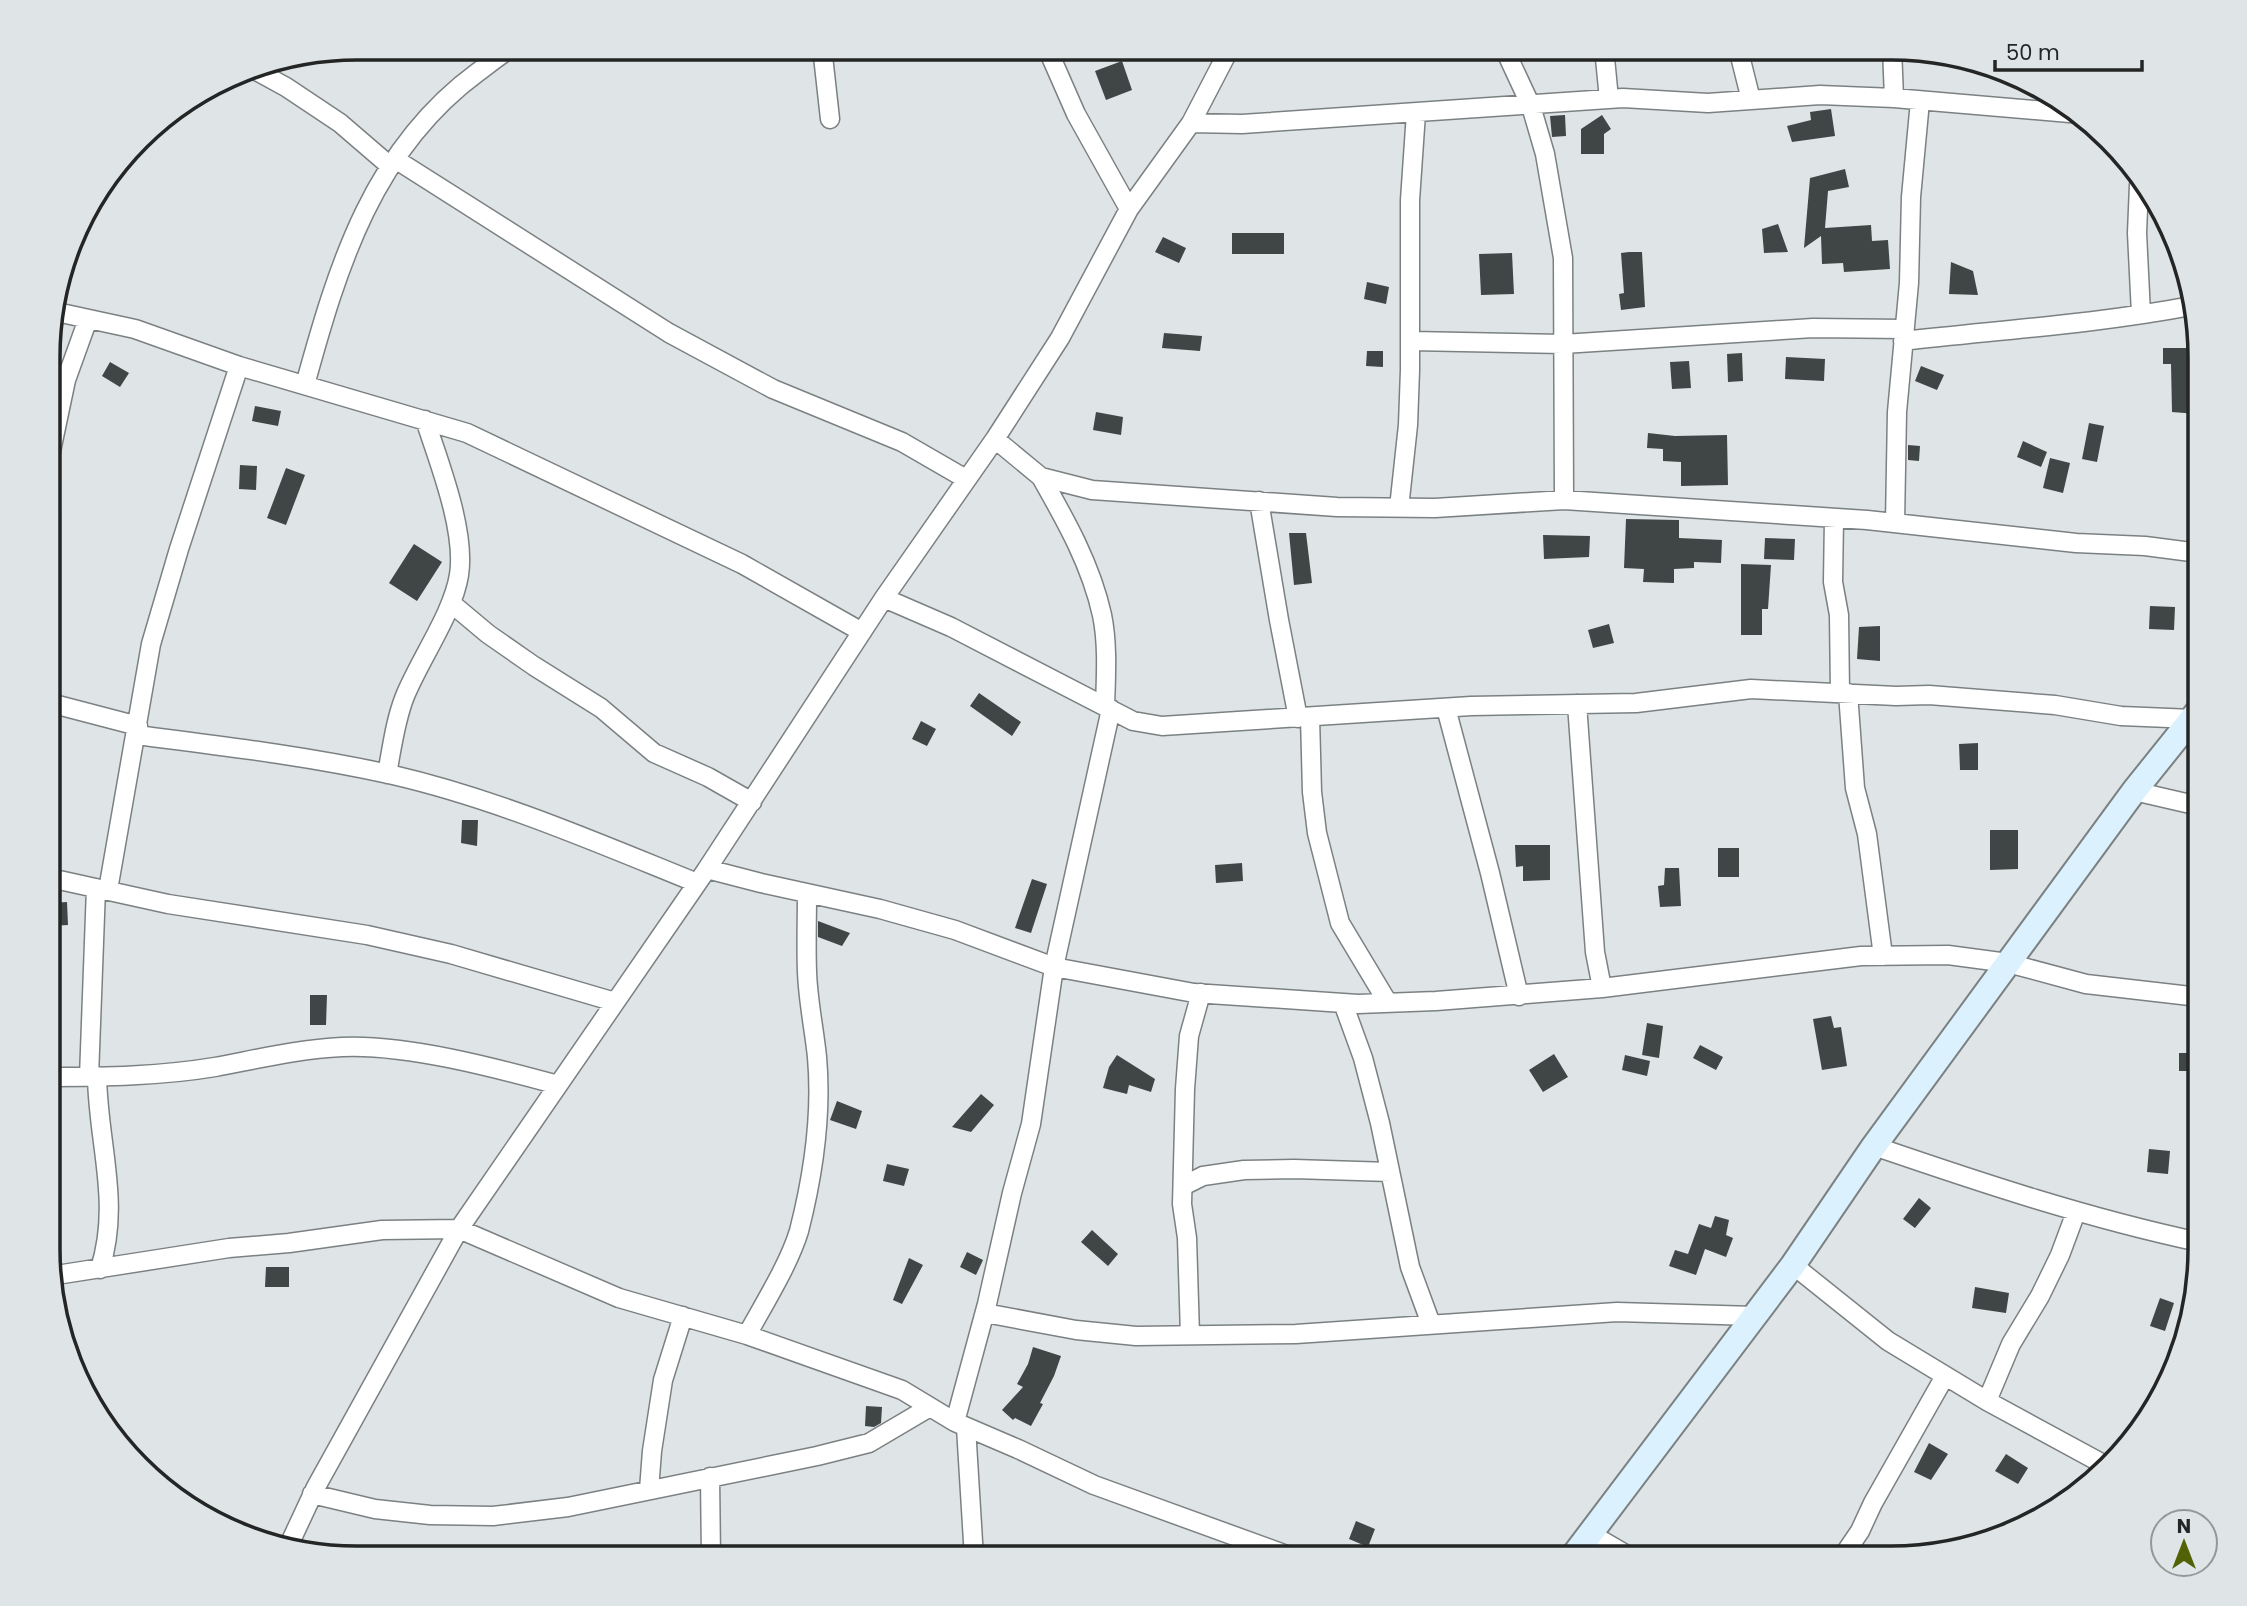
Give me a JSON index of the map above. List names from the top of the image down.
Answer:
{
  "scale_bar": "50 m",
  "north": "top"
}
